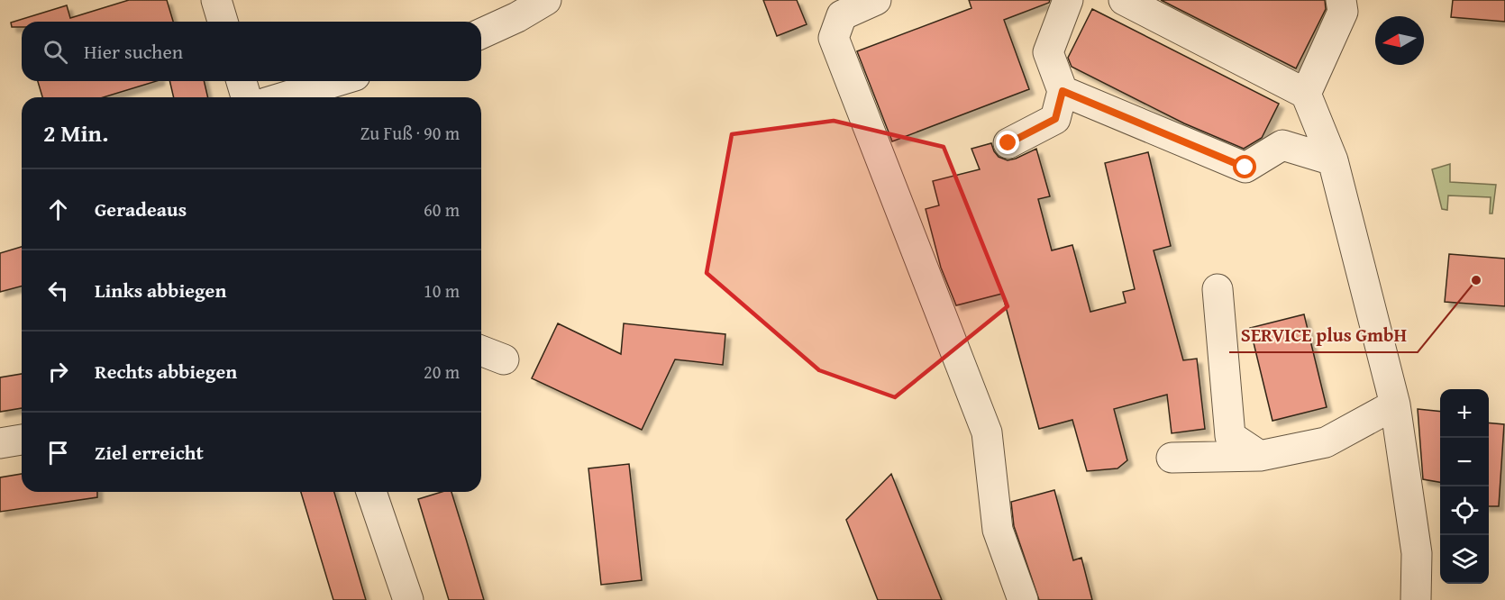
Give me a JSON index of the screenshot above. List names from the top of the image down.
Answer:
{
  "places": ["SERVICE plus GmbH"],
  "north": "left",
  "page": {
    "search": "Hier suchen",
    "heading": ["2 Min.", "Zu Fuß · 90 m"],
    "list": [
      ["Geradeaus", "60 m"],
      ["Links abbiegen", "10 m"],
      ["Rechts abbiegen", "20 m"],
      "Ziel erreicht"
    ],
    "map_buttons": ["+", "−"]
  }
}
